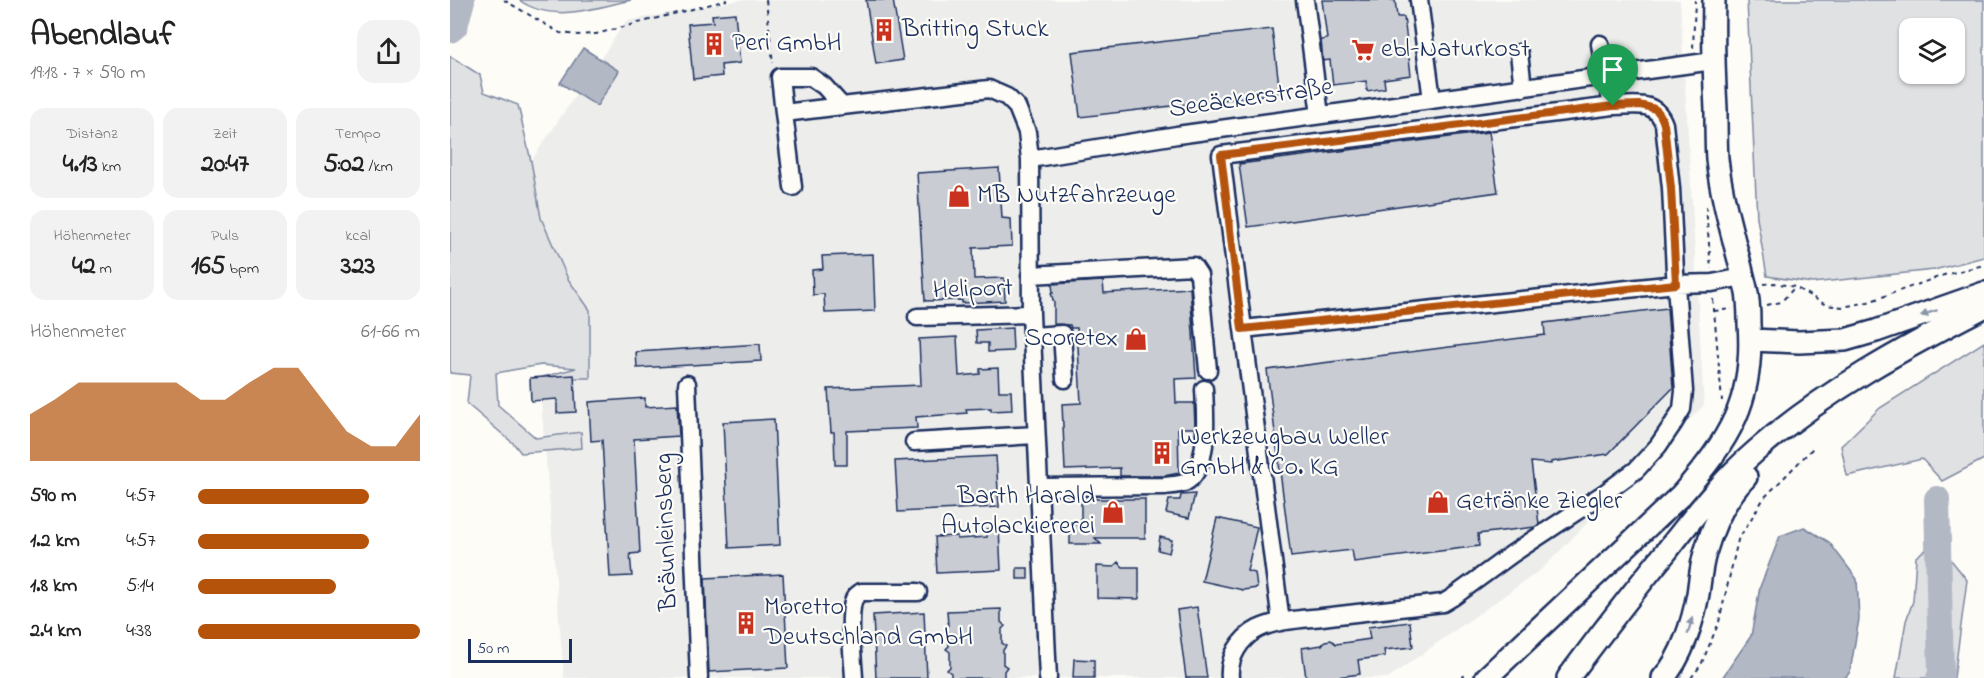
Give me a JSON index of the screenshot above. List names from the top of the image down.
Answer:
{
  "streets": {
    "street": ["Seeäckerstraße", "Heliport", "Bräunleinsberg"]
  },
  "places": {
    "building": [
      "Britting Stuck",
      "Peri GmbH",
      "Werkzeugbau Weller GmbH & Co. KG",
      "Moretto Deutschland GmbH"
    ],
    "supermarket": ["ebl-Naturkost"],
    "shop": [
      "MB Nutzfahrzeuge",
      "Scoretex",
      "Getränke Ziegler",
      "Barth Harald Autolackiererei"
    ]
  },
  "scale_bar": "50 m",
  "page": {
    "heading": ["Abendlauf", "19:18 · 7 × 590 m"],
    "stats": [
      ["Distanz", "4.13 km"],
      ["Zeit", "20:47"],
      ["Tempo", "5:02 /km"],
      ["Höhenmeter", "42 m"],
      ["Puls", "165 bpm"],
      ["kcal", "323"]
    ],
    "chart": ["Höhenmeter", "61–66 m"],
    "list": [
      {
        "name": "590 m",
        "note": "4:57"
      },
      {
        "name": "1.2 km",
        "note": "4:57"
      },
      {
        "name": "1.8 km",
        "note": "5:14"
      },
      {
        "name": "2.4 km",
        "note": "4:38"
      }
    ],
    "scale": "50 m"
  }
}
